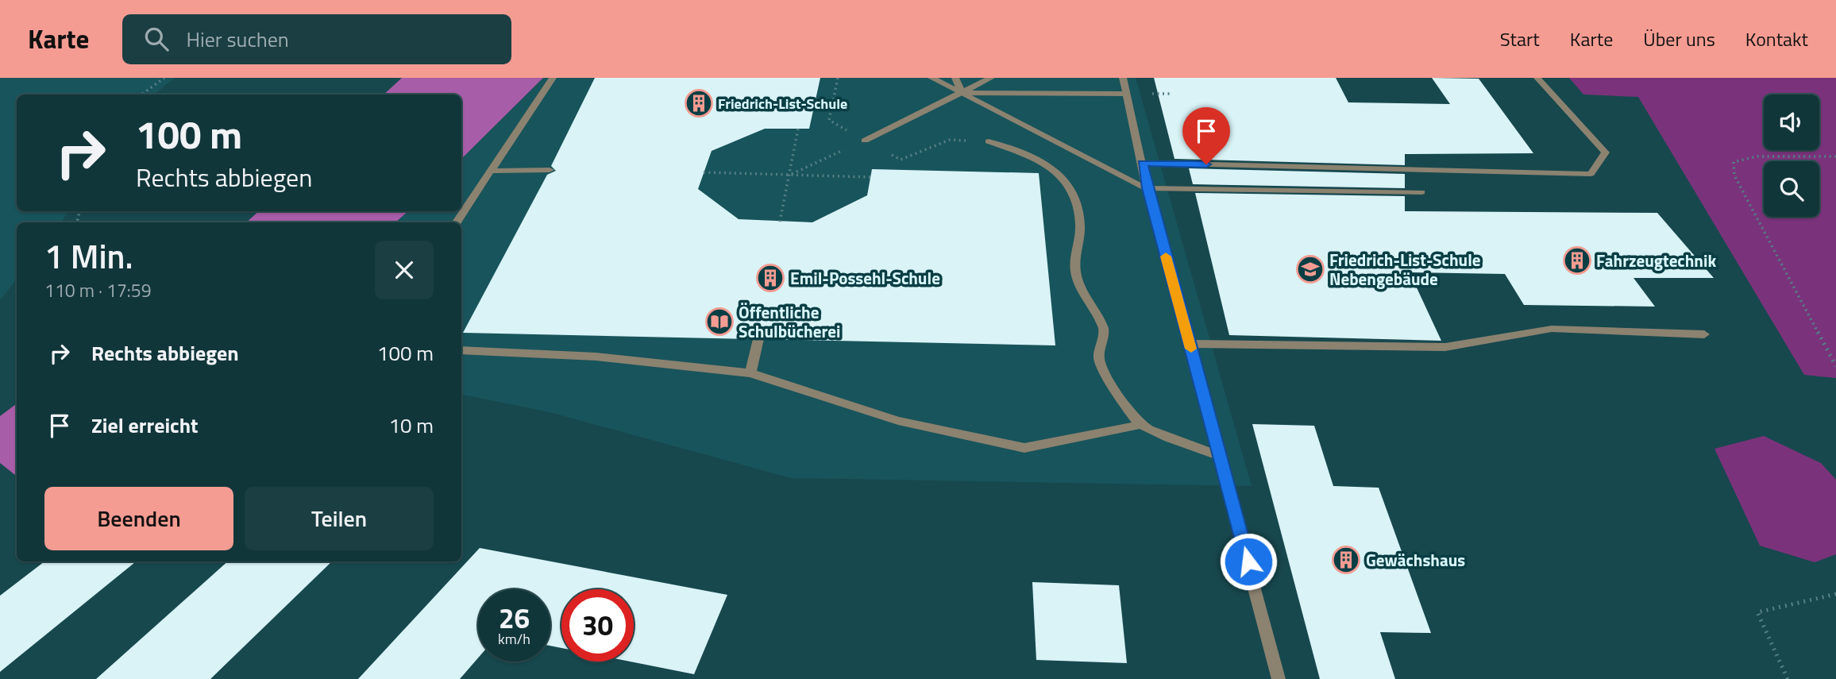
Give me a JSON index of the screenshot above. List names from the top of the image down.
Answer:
{
  "places": {
    "building": [
      "Friedrich-List-Schule",
      "Fahrzeugtechnik",
      "Emil-Possehl-Schule",
      "Gewächshaus"
    ],
    "school or university": ["Friedrich-List-Schule Nebengebäude"],
    "library": ["Öffentliche Schulbücherei"]
  },
  "page": {
    "header": "Karte",
    "search": "Hier suchen",
    "nav": [
      "Start",
      "Karte",
      "Über uns",
      "Kontakt"
    ],
    "turn": ["100 m", "Rechts abbiegen"],
    "heading": ["1 Min.", "110 m · 17:59"],
    "list": [
      {
        "name": "Rechts abbiegen",
        "value": "100 m"
      },
      {
        "name": "Ziel erreicht",
        "value": "10 m"
      }
    ],
    "buttons": ["Beenden", "Teilen"],
    "speed": "26 km/h",
    "limit": "30"
  }
}
